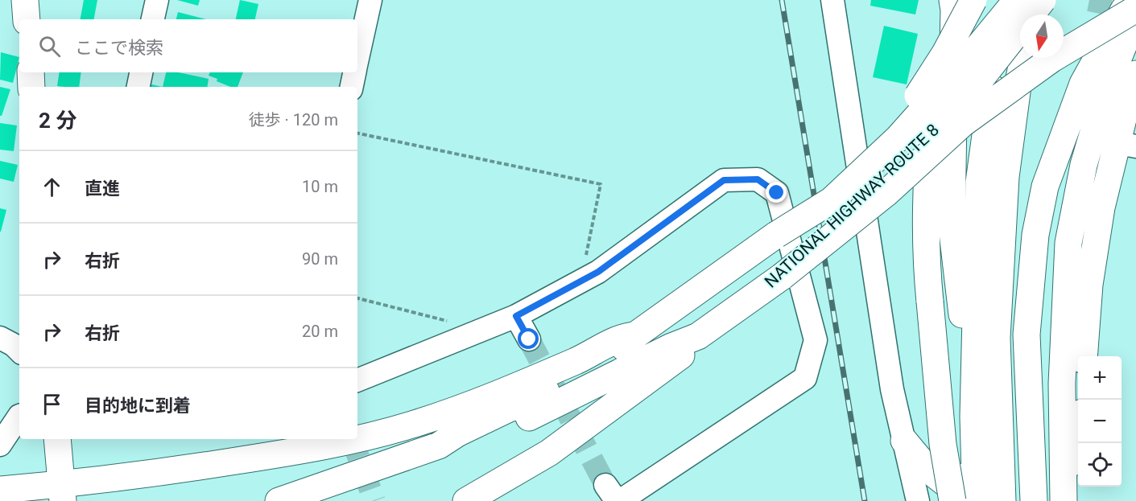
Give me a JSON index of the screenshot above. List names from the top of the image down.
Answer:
{
  "streets": {
    "main road": ["NATIONAL HIGHWAY ROUTE 8"]
  },
  "north": "bottom",
  "page": {
    "search": "ここで検索",
    "heading": ["2 分", "徒歩 · 120 m"],
    "list": [
      ["直進", "10 m"],
      ["右折", "90 m"],
      ["右折", "20 m"],
      "目的地に到着"
    ],
    "map_buttons": ["+", "−"]
  }
}
